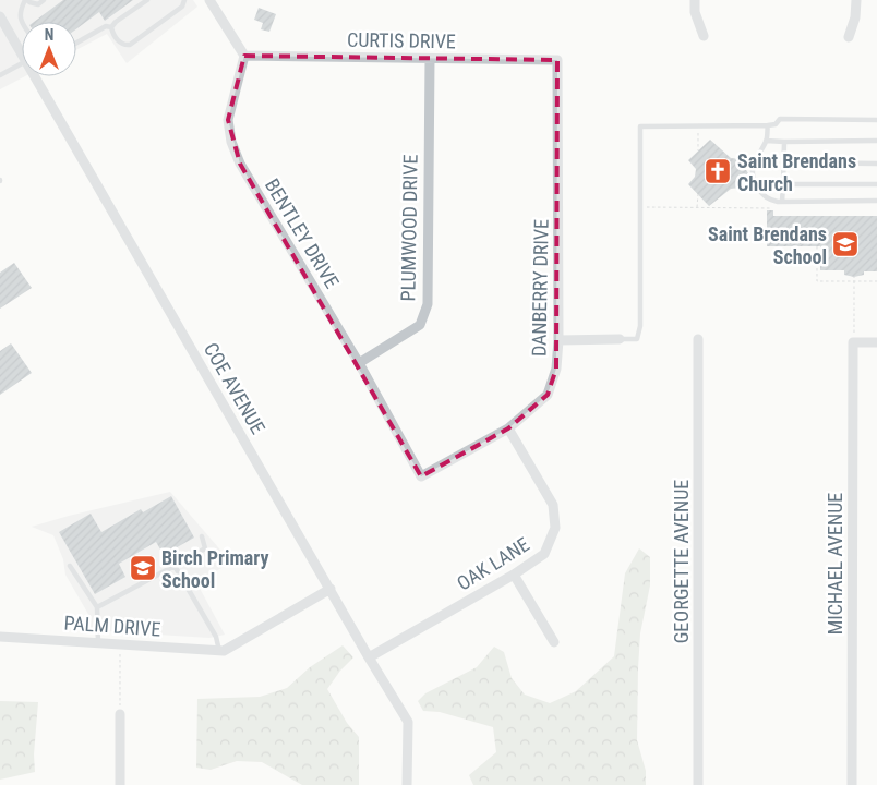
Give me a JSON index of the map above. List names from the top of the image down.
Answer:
{
  "streets": {
    "street": [
      "CURTIS DRIVE",
      "PLUMWOOD DRIVE",
      "BENTLEY DRIVE",
      "DANBERRY DRIVE",
      "COE AVENUE",
      "GEORGETTE AVENUE",
      "OAK LANE",
      "MICHAEL AVENUE",
      "PALM DRIVE"
    ]
  },
  "crossings": [
    ["CURTIS DRIVE", "PLUMWOOD DRIVE"],
    ["CURTIS DRIVE", "BENTLEY DRIVE"],
    ["CURTIS DRIVE", "DANBERRY DRIVE"],
    ["PLUMWOOD DRIVE", "BENTLEY DRIVE"],
    ["BENTLEY DRIVE", "DANBERRY DRIVE"],
    ["DANBERRY DRIVE", "OAK LANE"],
    ["COE AVENUE", "OAK LANE"]
  ],
  "places": {
    "church": ["Saint Brendans Church"],
    "school or university": ["Saint Brendans School", "Birch Primary School"]
  },
  "north": "top"
}
